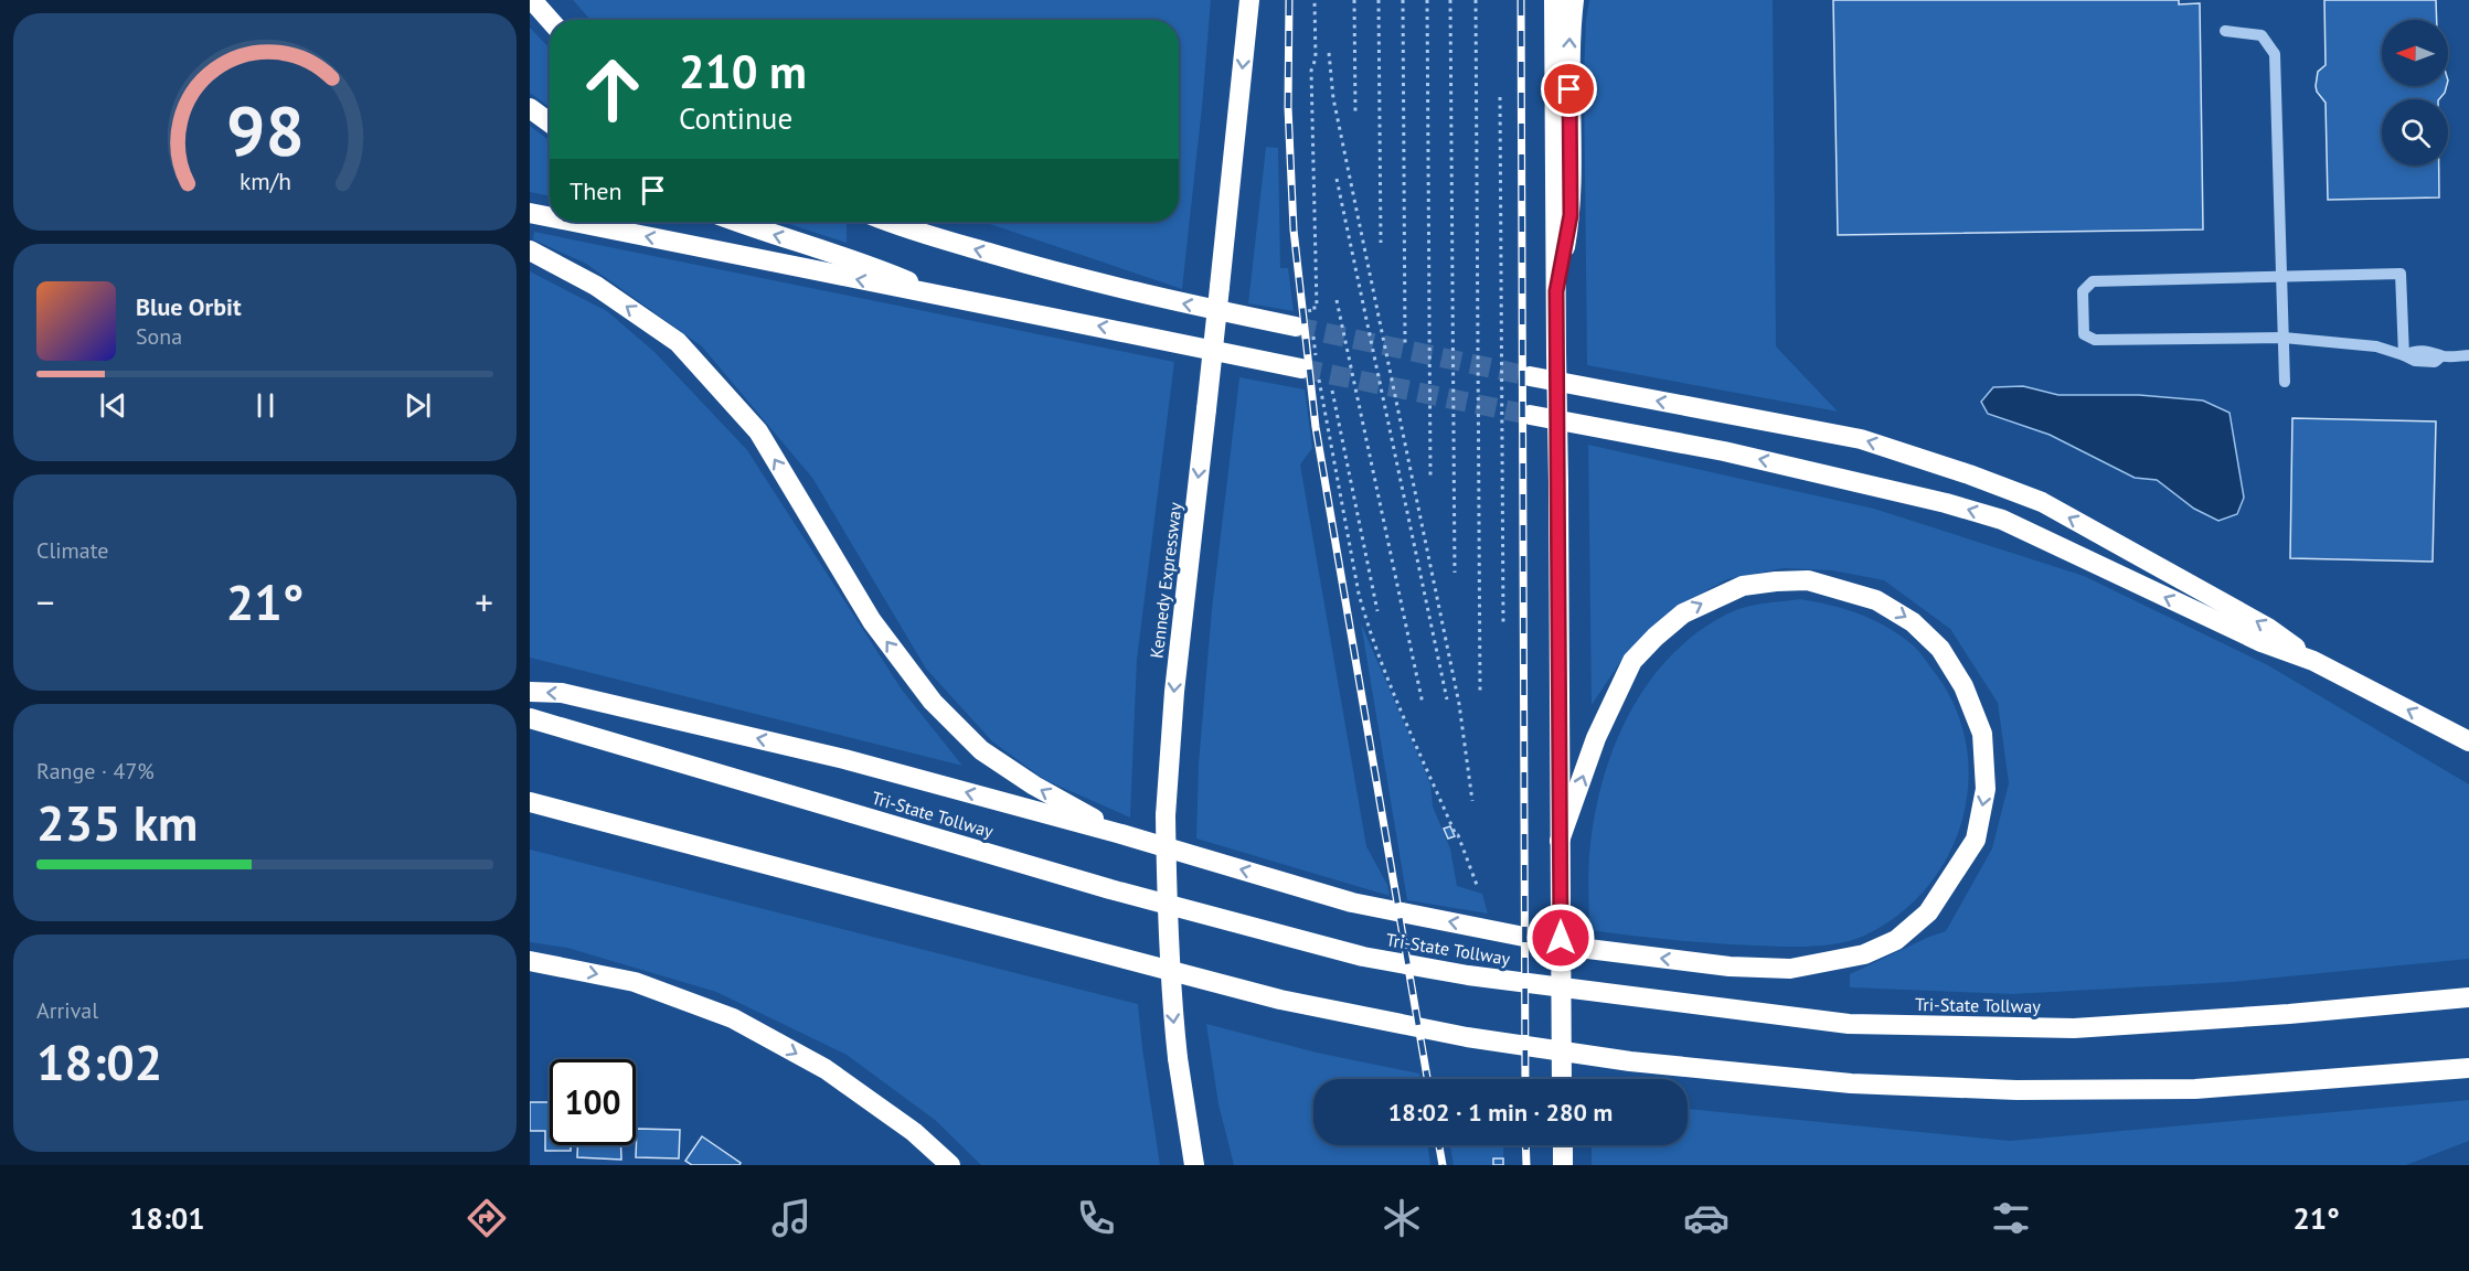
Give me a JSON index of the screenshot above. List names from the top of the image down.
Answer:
{
  "streets": {
    "highway": ["Kennedy Expressway", "Tri-State Tollway"]
  },
  "one_way": ["Kennedy Expressway"],
  "north": "left",
  "page": {
    "turn": ["210 m", "Continue"],
    "then": "Then",
    "song": ["Blue Orbit", "Sona"],
    "tile": [
      "Climate",
      ["Range · 47%", "235 km"],
      ["Arrival", "18:02"]
    ],
    "heat": ["−", "21°", "+"],
    "limit": "100",
    "trip": "18:02 · 1 min · 280 m",
    "tabs": ["18:01", "21°"],
    "gauge": ["98", "km/h"]
  }
}
